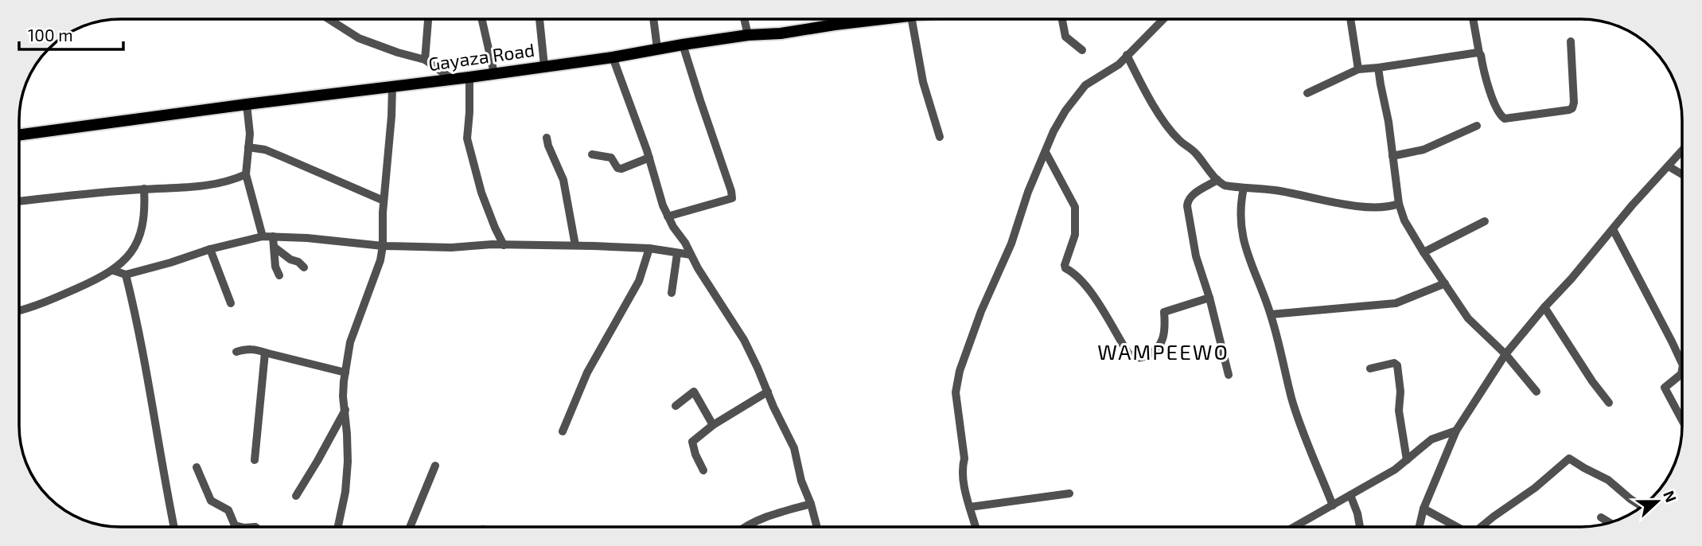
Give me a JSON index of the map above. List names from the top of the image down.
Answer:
{
  "streets": {
    "main road": ["Gayaza Road"]
  },
  "districts": ["WAMPEEWO"],
  "scale_bar": "100 m",
  "north": "right"
}
